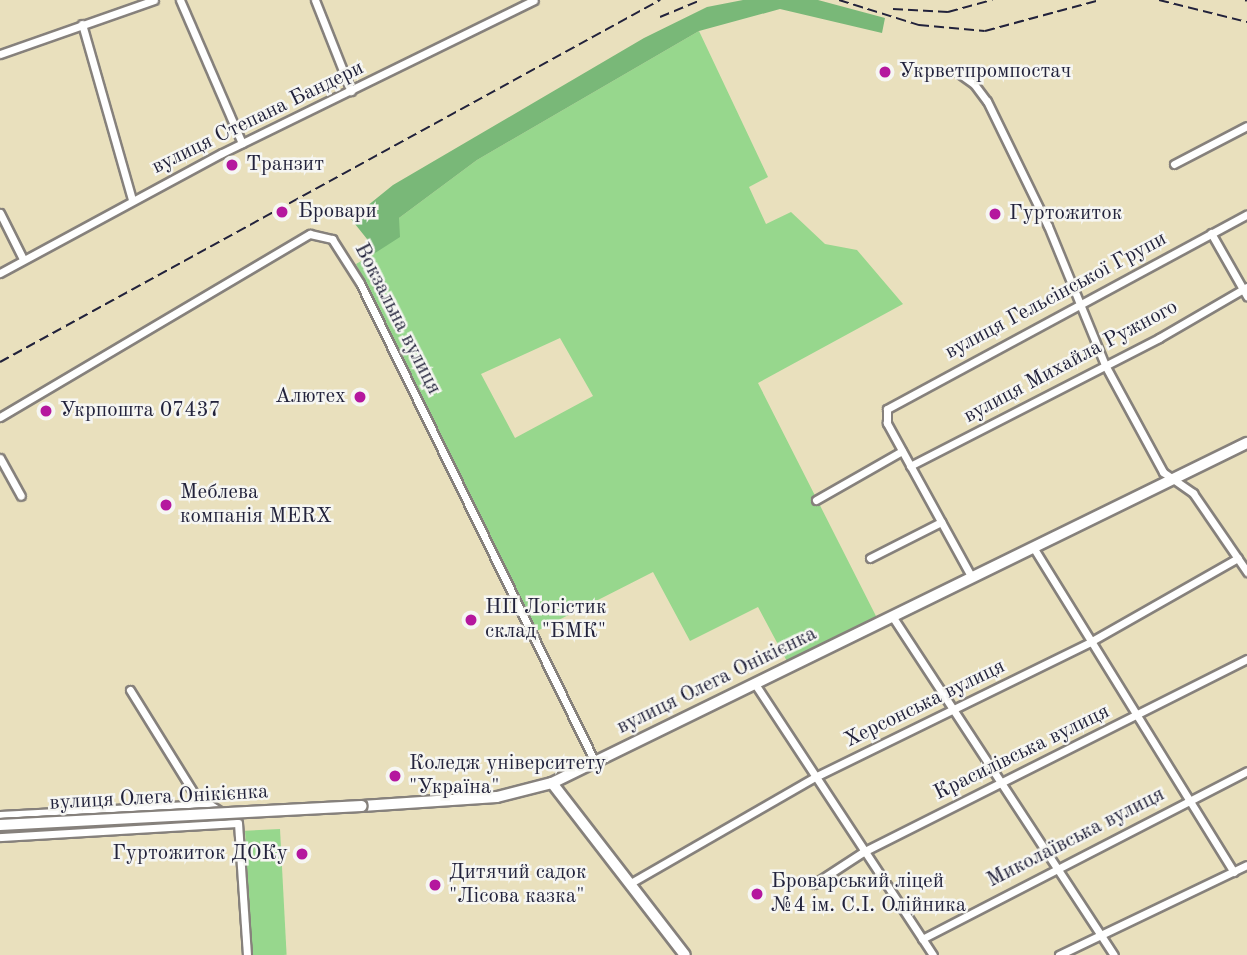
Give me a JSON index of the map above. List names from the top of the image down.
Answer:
{
  "streets": {
    "main road": ["вулиця Олега Онікієнка"],
    "street": [
      "вулиця Степана Бандери",
      "вулиця Гельсінської Групи",
      "Вокзальна вулиця",
      "вулиця Михайла Ружного",
      "Херсонська вулиця",
      "Красилівська вулиця",
      "Миколаївська вулиця"
    ]
  },
  "crossings": [
    ["Вокзальна вулиця", "вулиця Олега Онікієнка"]
  ],
  "places": [
    "Укрветпромпостач",
    "Транзит",
    "Бровари",
    "Гуртожиток",
    "Алютех",
    "Укрпошта 07437",
    "Меблева компанія MERX",
    "НП Логістик склад \"БМК\"",
    "Коледж університету \"Україна\"",
    "Гуртожиток ДОКу",
    "Дитячий садок \"Лісова казка\"",
    "Броварський ліцей №4 ім. С.І. Олійника"
  ]
}
